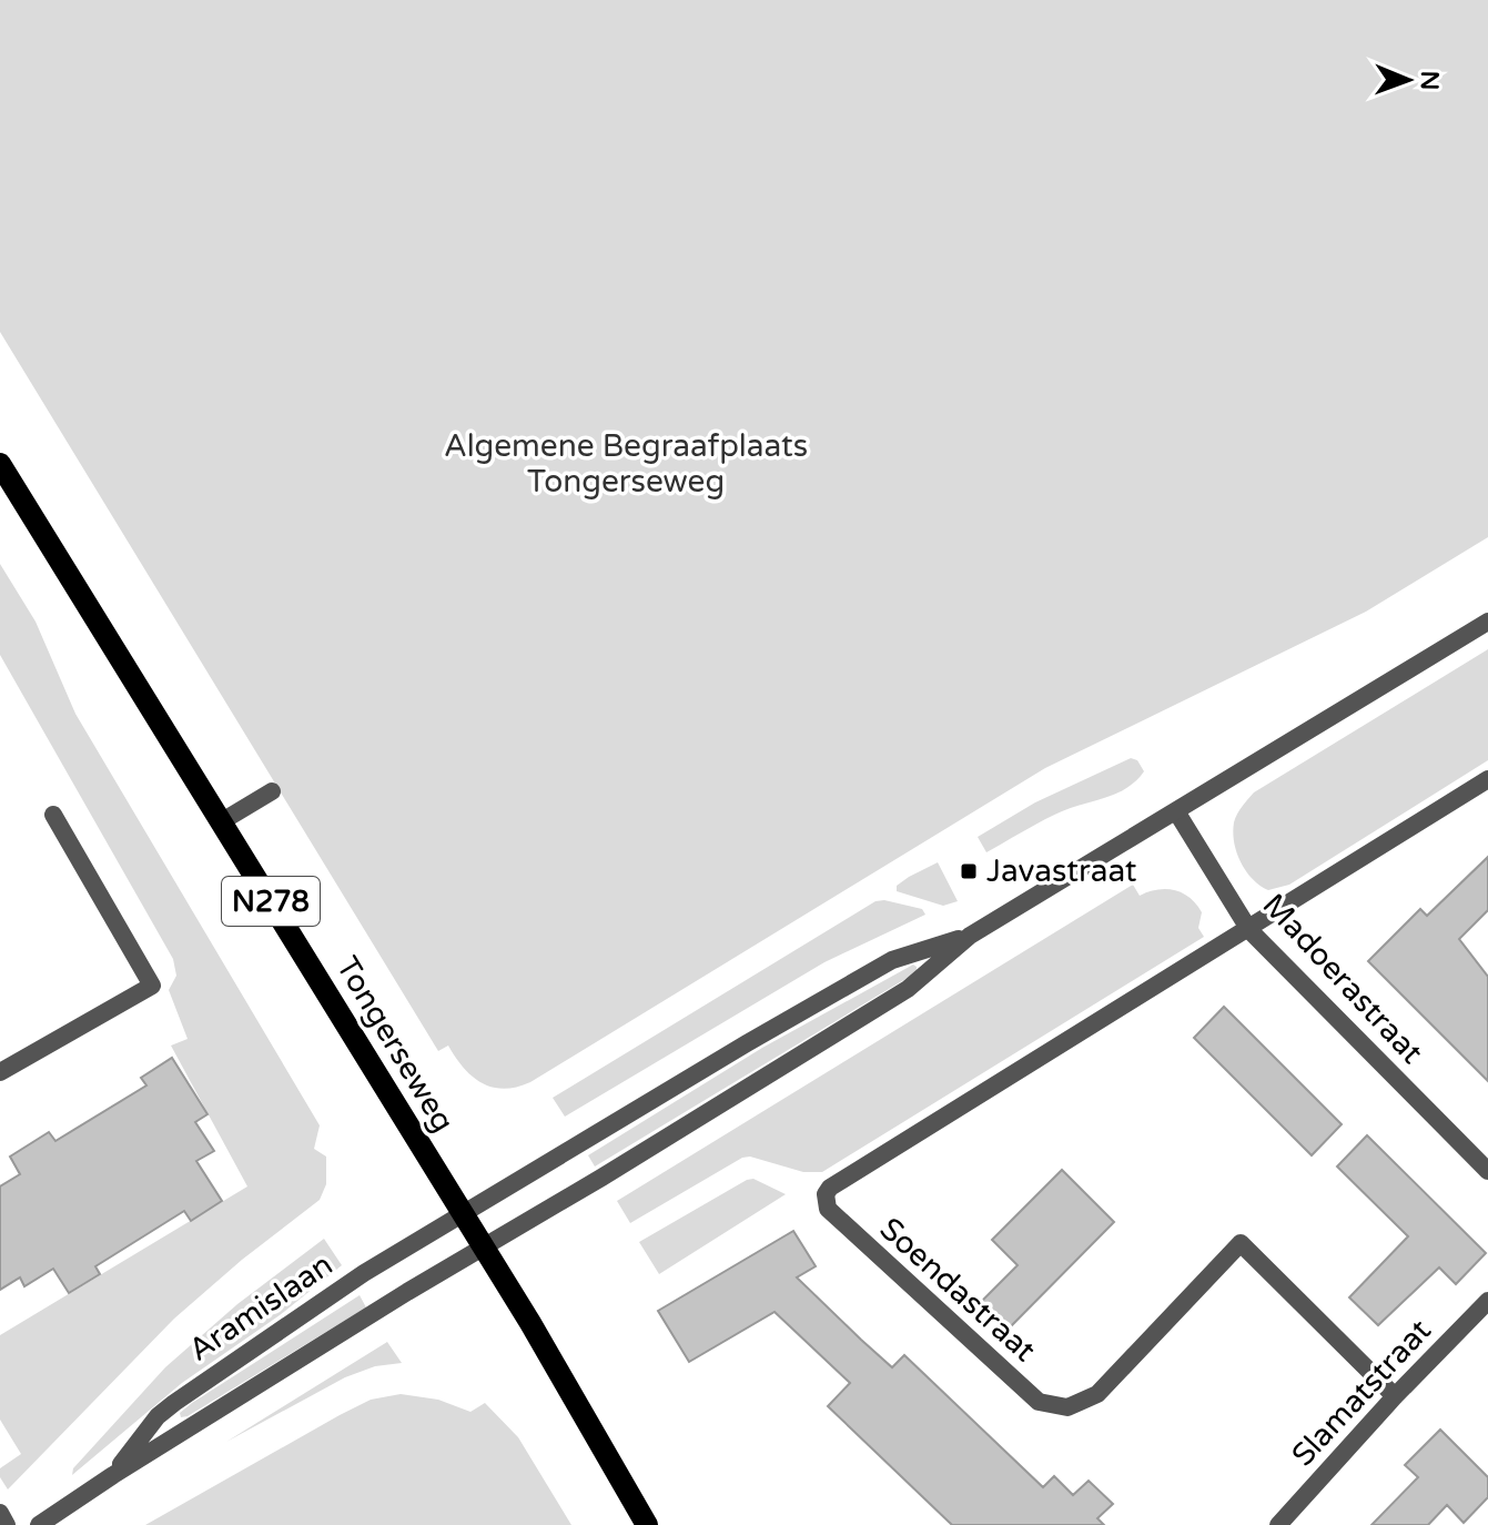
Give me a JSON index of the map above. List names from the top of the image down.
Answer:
{
  "streets": {
    "main road": ["N278", "Tongerseweg"],
    "street": [
      "Madoerastraat",
      "Soendastraat",
      "Aramislaan",
      "Slamatstraat"
    ]
  },
  "crossings": [
    ["Madoerastraat", "Soendastraat"],
    ["Tongerseweg", "Aramislaan"],
    ["Soendastraat", "Slamatstraat"]
  ],
  "parks": ["Algemene Begraafplaats Tongerseweg"],
  "places": {
    "transit": ["Javastraat"]
  },
  "north": "right"
}
